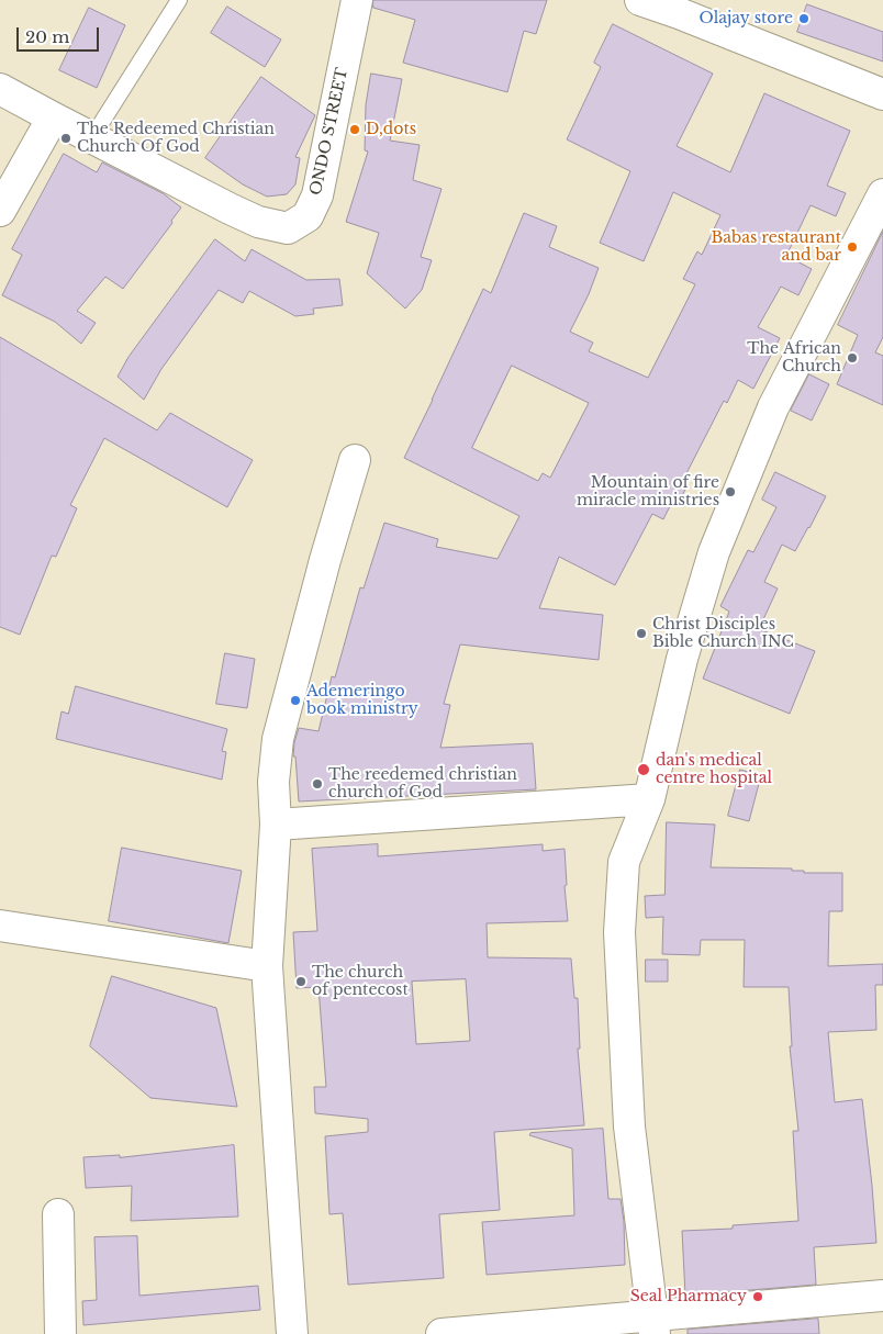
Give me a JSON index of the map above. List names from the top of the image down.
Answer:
{
  "streets": {
    "street": ["ONDO STREET"]
  },
  "places": [
    "Olajay store",
    "D,dots",
    "The Redeemed Christian Church Of God",
    "Babas restaurant and bar",
    "The African Church",
    "Mountain of fire miracle ministries",
    "Christ Disciples Bible Church INC",
    "Ademeringo book ministry",
    "dan's medical centre hospital",
    "The reedemed christian church of God",
    "The church of pentecost",
    "Seal Pharmacy"
  ],
  "scale_bar": "20 m"
}
